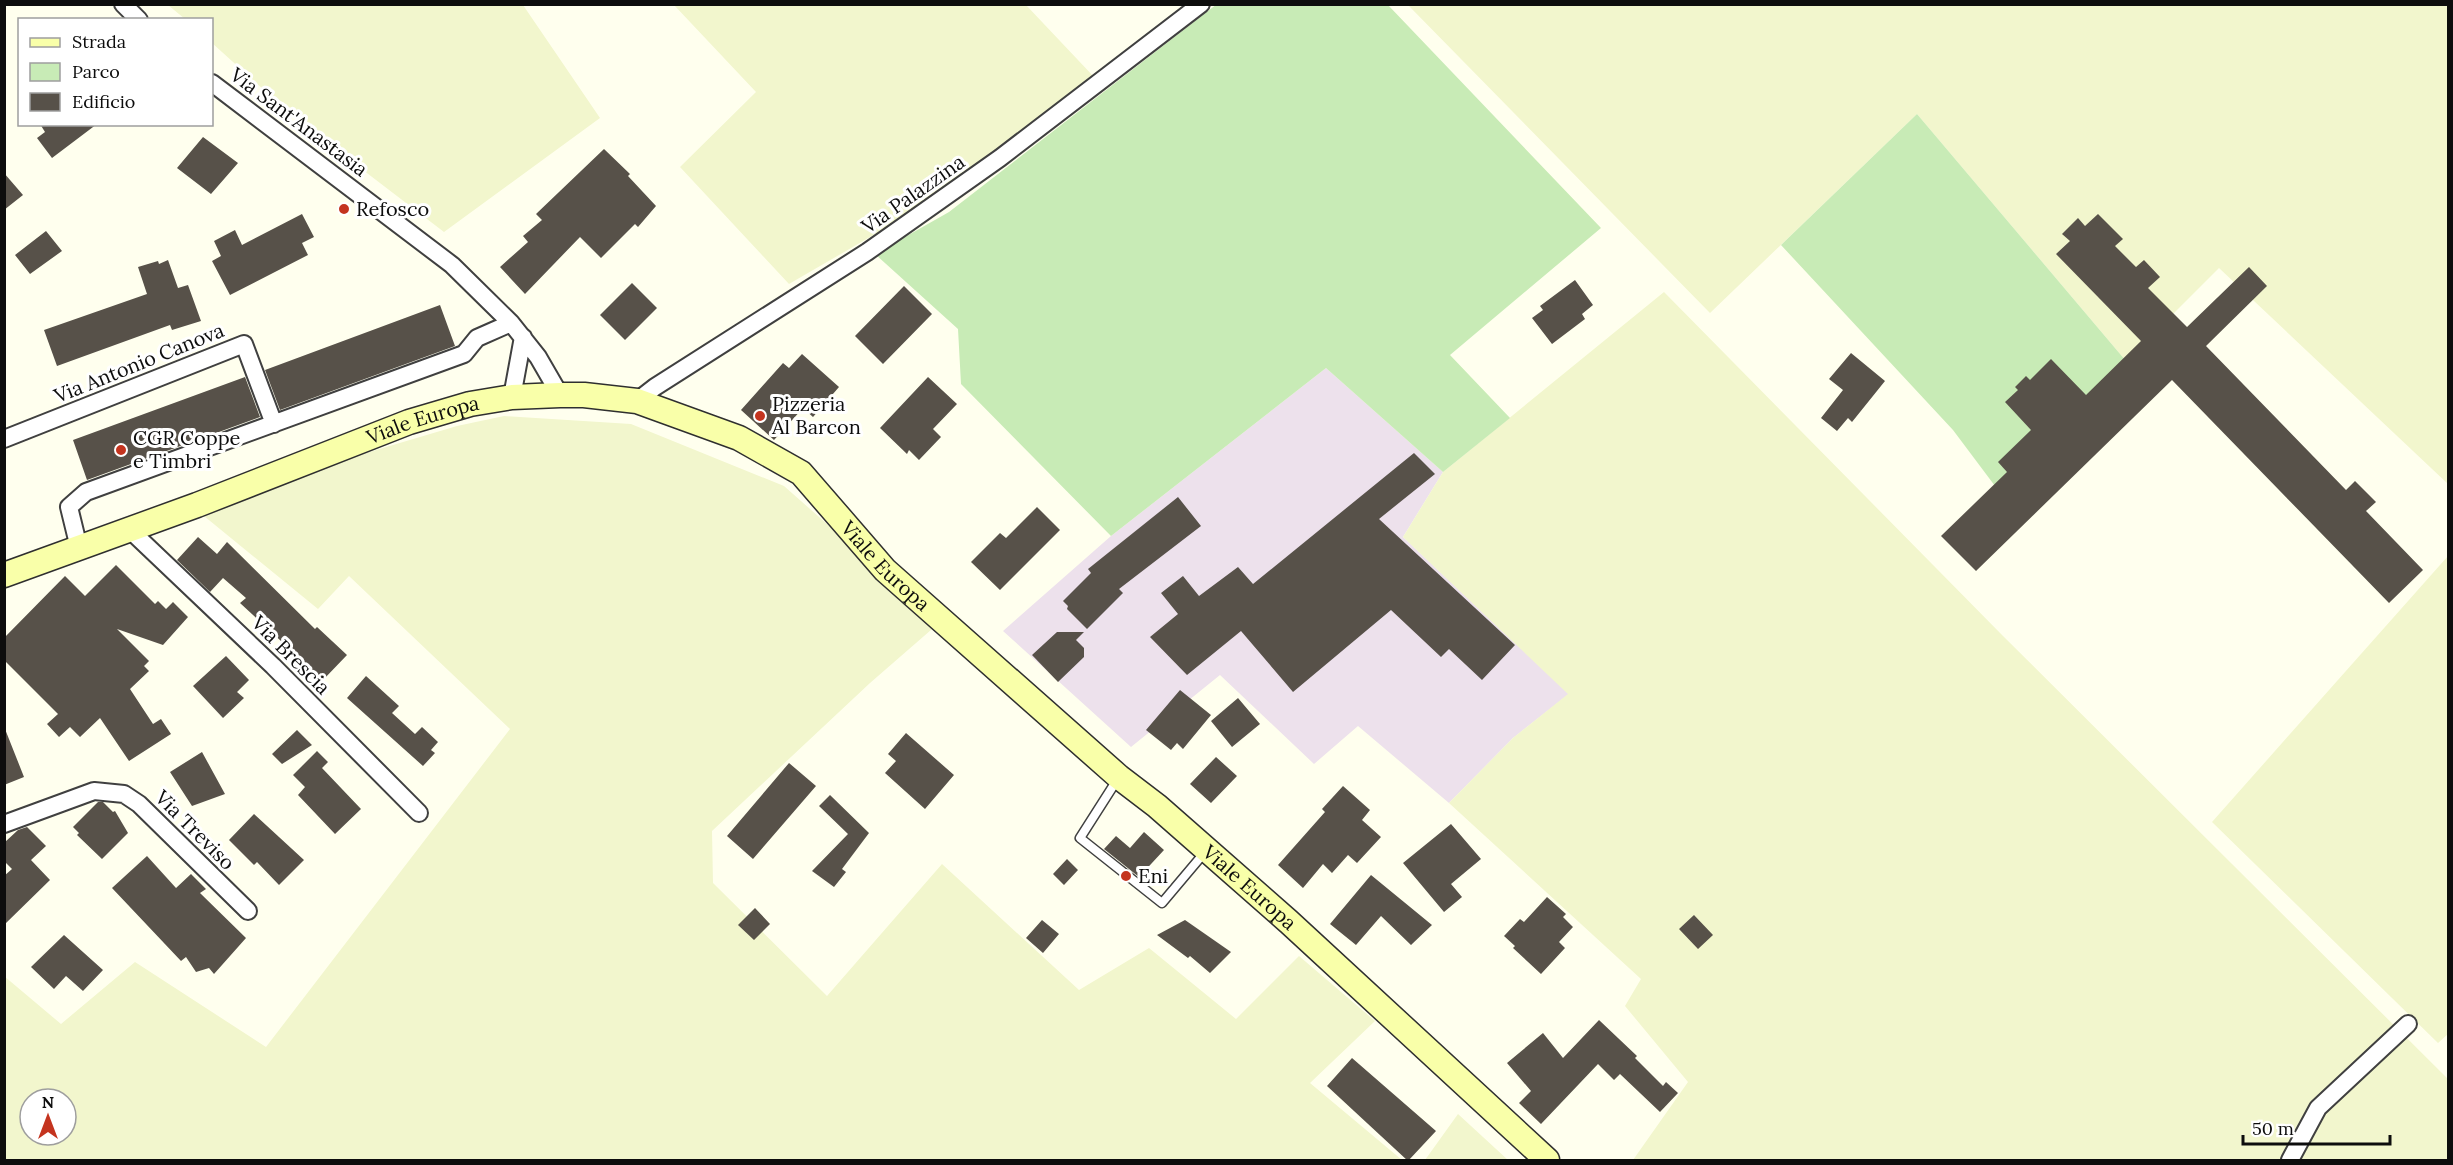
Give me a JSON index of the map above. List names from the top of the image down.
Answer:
{
  "streets": {
    "main road": ["Viale Europa"],
    "street": [
      "Via Sant'Anastasia",
      "Via Palazzina",
      "Via Antonio Canova",
      "Via Brescia",
      "Via Treviso"
    ]
  },
  "crossings": [
    ["Via Sant'Anastasia", "Viale Europa"],
    ["Via Palazzina", "Viale Europa"],
    ["Viale Europa", "Via Brescia"]
  ],
  "places": [
    "Refosco",
    "Pizzeria Al Barcon",
    "CGR Coppe e Timbri",
    "Eni"
  ],
  "legend": ["Strada", "Parco", "Edificio"],
  "scale_bar": "50 m",
  "north": "top"
}
